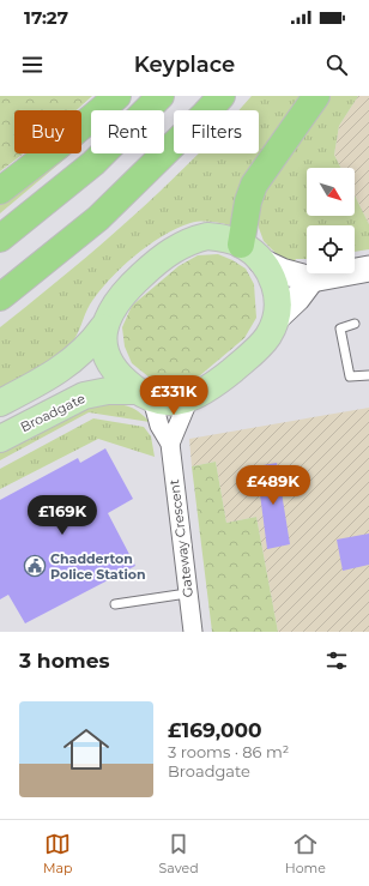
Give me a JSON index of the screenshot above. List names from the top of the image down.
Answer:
{
  "streets": {
    "main road": ["Broadgate"],
    "street": ["Gateway Crescent"]
  },
  "crossings": [
    ["Broadgate", "Gateway Crescent"]
  ],
  "places": {
    "public building": ["Chadderton Police Station"]
  },
  "north": "bottom right",
  "page": {
    "status": "17:27",
    "header": "Keyplace",
    "chip": ["Buy", "Rent", "Filters"],
    "price": ["£331K", "£489K", "£169K"],
    "heading": "3 homes",
    "list": [
      {
        "name": "£169,000",
        "note": "3 rooms · 86 m² · Broadgate"
      }
    ],
    "tabs": ["Map", "Saved", "Home"]
  }
}
